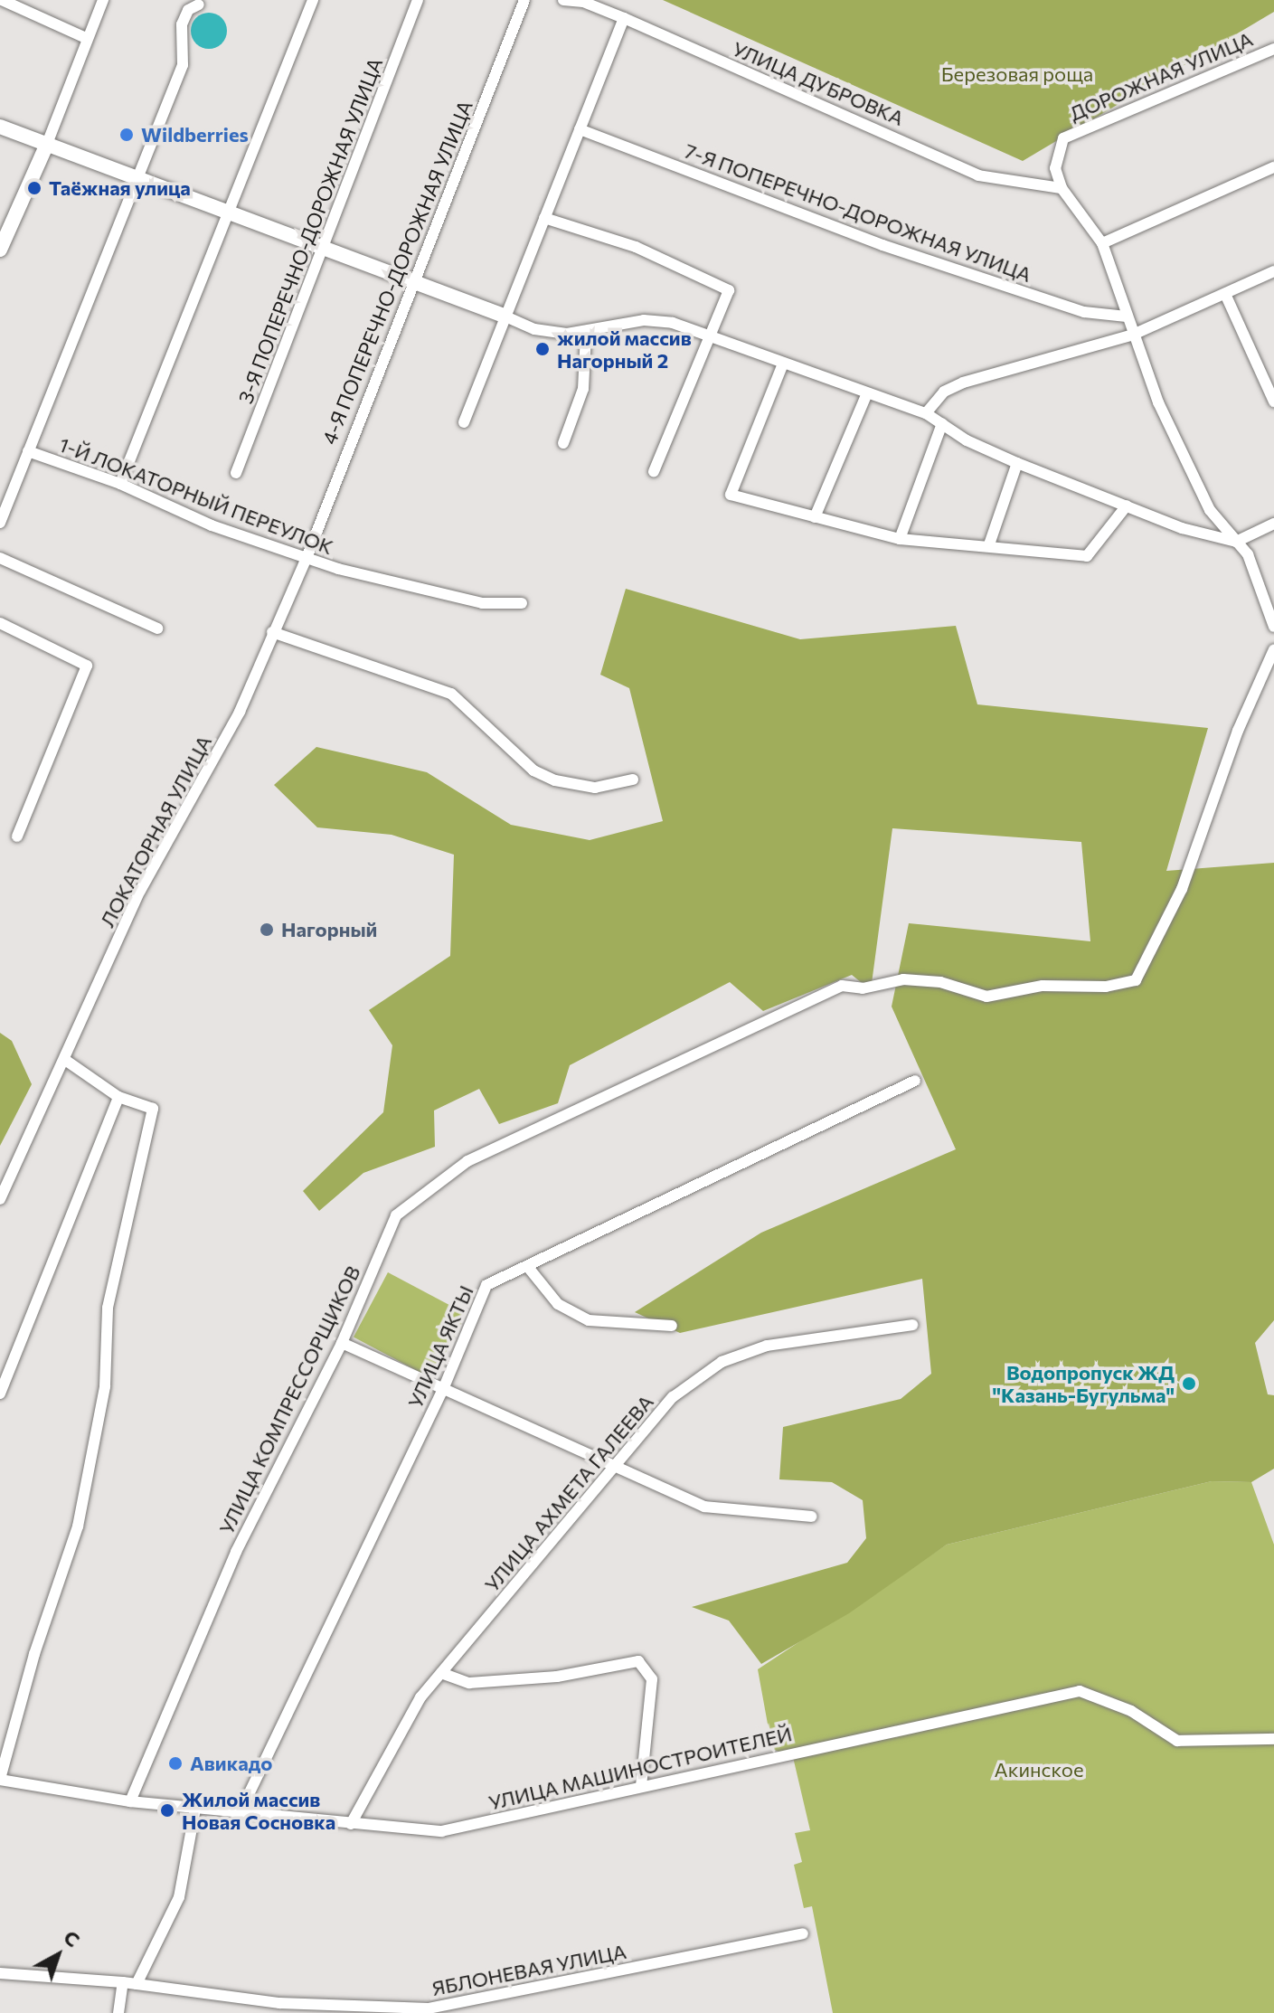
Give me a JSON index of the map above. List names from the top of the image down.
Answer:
{
  "streets": {
    "street": [
      "ДОРОЖНАЯ УЛИЦА",
      "УЛИЦА ДУБРОВКА",
      "7-Я ПОПЕРЕЧНО-ДОРОЖНАЯ УЛИЦА",
      "3-Я ПОПЕРЕЧНО-ДОРОЖНАЯ УЛИЦА",
      "4-Я ПОПЕРЕЧНО-ДОРОЖНАЯ УЛИЦА",
      "1-Й ЛОКАТОРНЫЙ ПЕРЕУЛОК",
      "ЛОКАТОРНАЯ УЛИЦА",
      "УЛИЦА ЯКТЫ",
      "УЛИЦА КОМПРЕССОРЩИКОВ",
      "УЛИЦА АХМЕТА ГАЛЕЕВА",
      "УЛИЦА МАШИНОСТРОИТЕЛЕЙ",
      "ЯБЛОНЕВАЯ УЛИЦА"
    ]
  },
  "crossings": [
    ["ДОРОЖНАЯ УЛИЦА", "УЛИЦА ДУБРОВКА"],
    ["4-Я ПОПЕРЕЧНО-ДОРОЖНАЯ УЛИЦА", "1-Й ЛОКАТОРНЫЙ ПЕРЕУЛОК"],
    ["4-Я ПОПЕРЕЧНО-ДОРОЖНАЯ УЛИЦА", "ЛОКАТОРНАЯ УЛИЦА"],
    ["1-Й ЛОКАТОРНЫЙ ПЕРЕУЛОК", "ЛОКАТОРНАЯ УЛИЦА"],
    ["УЛИЦА ЯКТЫ", "УЛИЦА МАШИНОСТРОИТЕЛЕЙ"],
    ["УЛИЦА КОМПРЕССОРЩИКОВ", "УЛИЦА МАШИНОСТРОИТЕЛЕЙ"],
    ["УЛИЦА АХМЕТА ГАЛЕЕВА", "УЛИЦА МАШИНОСТРОИТЕЛЕЙ"]
  ],
  "parks": ["Березовая роща", "Акинское"],
  "places": [
    "Wildberries",
    "Таёжная улица",
    "жилой массив Нагорный 2",
    "Нагорный",
    "Водопропуск ЖД \"Казань-Бугульма\"",
    "Авикадо",
    "Жилой массив Новая Сосновка"
  ],
  "north": "top right"
}
